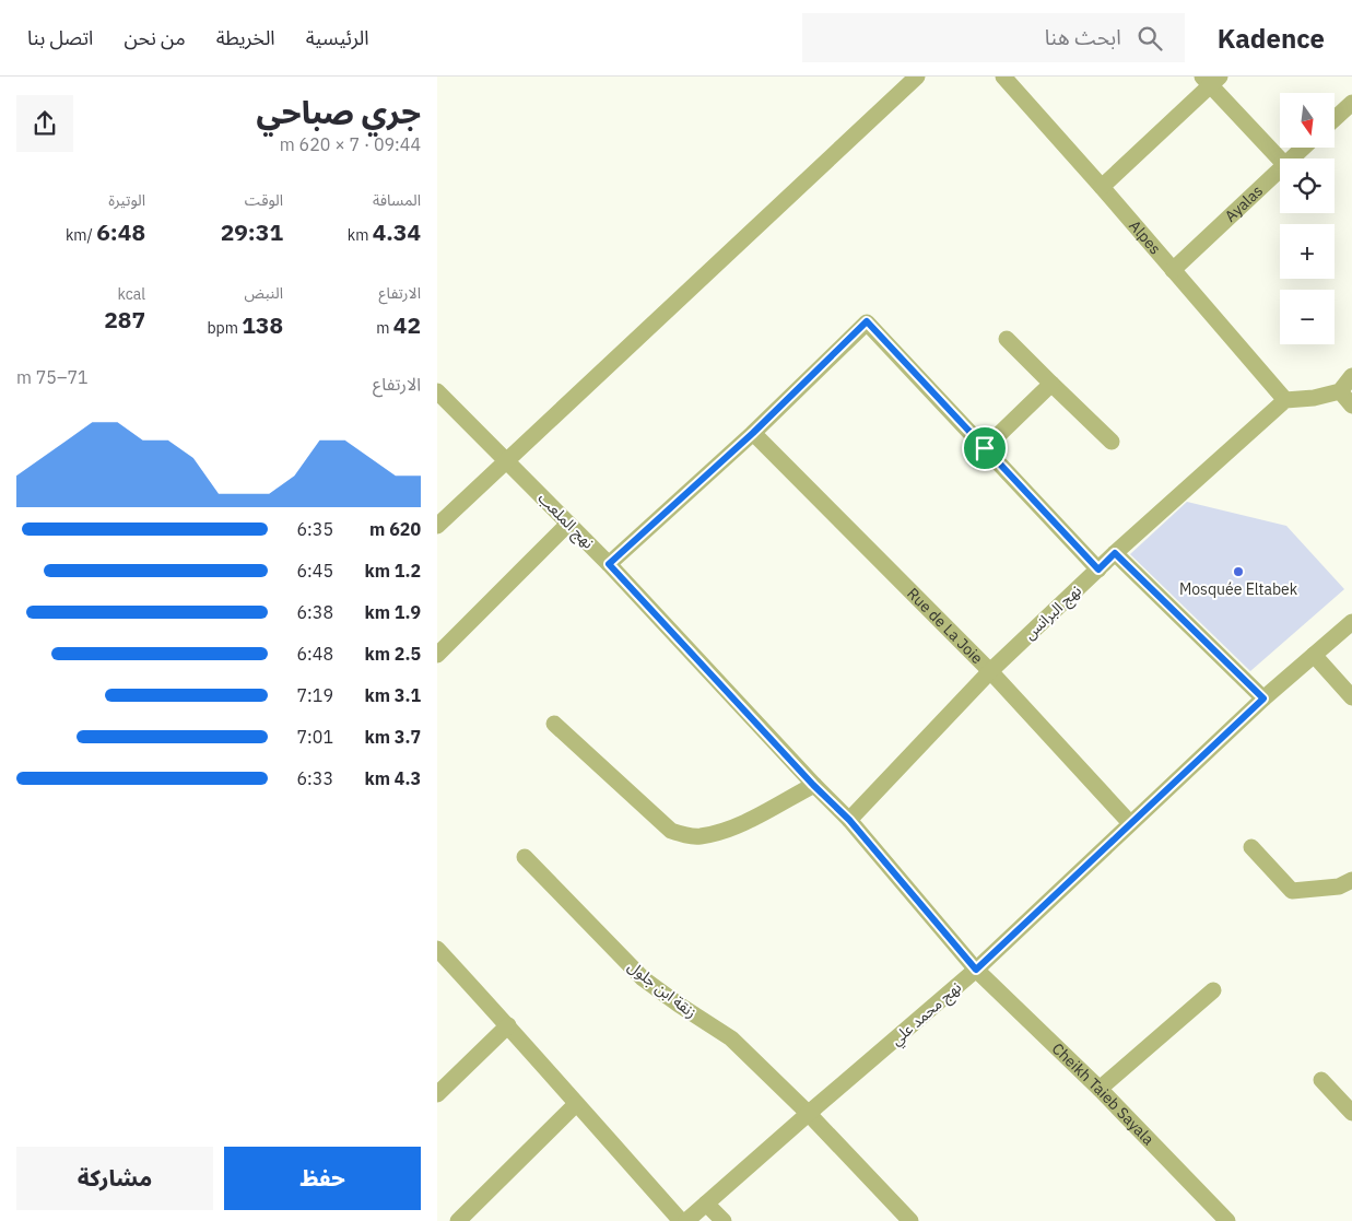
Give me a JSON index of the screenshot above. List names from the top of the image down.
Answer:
{
  "streets": {
    "street": [
      "Ayalas",
      "Alpes",
      "نهج الملعب",
      "نهج البرانس",
      "Rue de La Joie",
      "زنقة ابن جلول",
      "نهج محمد علي",
      "Cheikh Taieb Sayala"
    ]
  },
  "crossings": [
    ["Ayalas", "Alpes"],
    ["Alpes", "نهج البرانس"],
    ["نهج الملعب", "نهج البرانس"],
    ["نهج الملعب", "نهج محمد علي"],
    ["نهج الملعب", "Cheikh Taieb Sayala"],
    ["نهج البرانس", "Rue de La Joie"],
    ["Rue de La Joie", "نهج محمد علي"],
    ["زنقة ابن جلول", "نهج محمد علي"],
    ["نهج محمد علي", "Cheikh Taieb Sayala"]
  ],
  "places": ["Mosquée Eltabek"],
  "north": "bottom",
  "page": {
    "header": "Kadence",
    "search": "ابحث هنا",
    "nav": [
      "الرئيسية",
      "الخريطة",
      "من نحن",
      "اتصل بنا"
    ],
    "heading": ["جري صباحي", "09:44 · 7 × 620 m"],
    "map_buttons": ["+", "−"],
    "stats": [
      ["المسافة", "4.34 km"],
      ["الوقت", "29:31"],
      ["الوتيرة", "6:48 /km"],
      ["الارتفاع", "42 m"],
      ["النبض", "138 bpm"],
      ["kcal", "287"]
    ],
    "chart": ["الارتفاع", "71–75 m"],
    "list": [
      {
        "name": "620 m",
        "note": "6:35"
      },
      {
        "name": "1.2 km",
        "note": "6:45"
      },
      {
        "name": "1.9 km",
        "note": "6:38"
      },
      {
        "name": "2.5 km",
        "note": "6:48"
      },
      {
        "name": "3.1 km",
        "note": "7:19"
      },
      {
        "name": "3.7 km",
        "note": "7:01"
      },
      {
        "name": "4.3 km",
        "note": "6:33"
      }
    ],
    "buttons": ["حفظ", "مشاركة"]
  }
}
